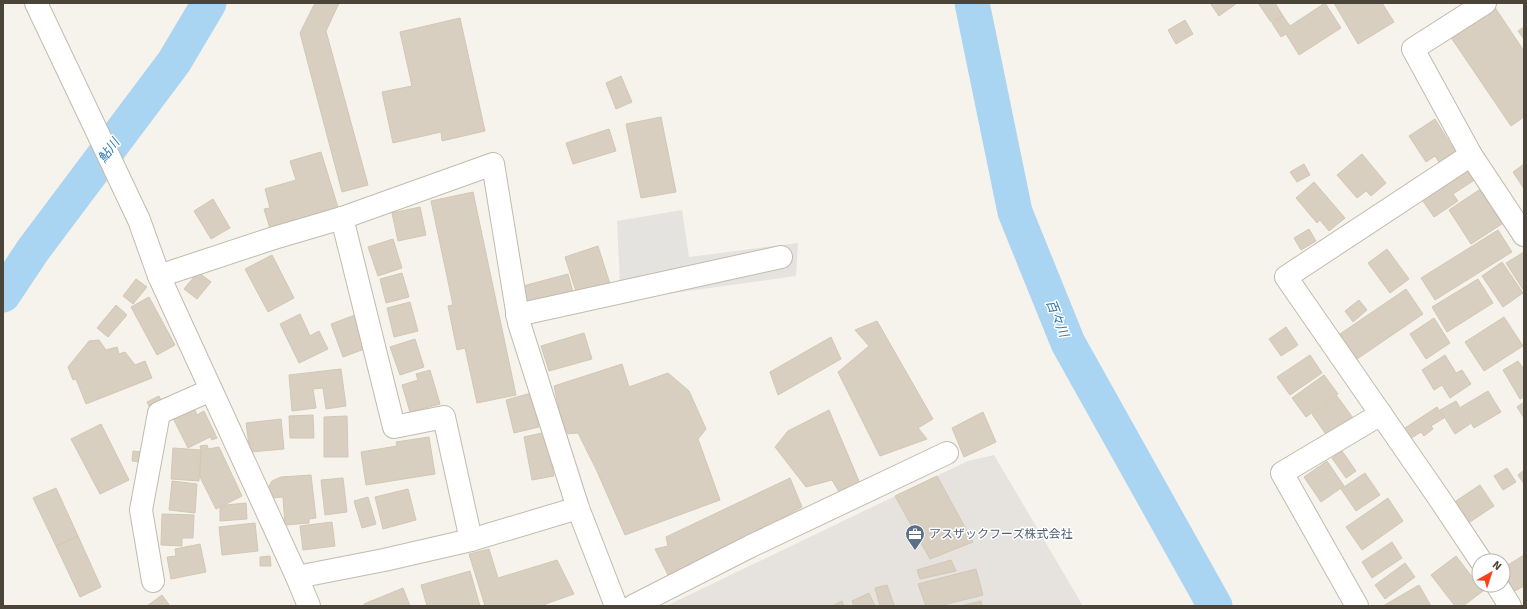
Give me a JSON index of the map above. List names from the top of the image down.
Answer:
{
  "water": ["鮎川", "百々川"],
  "places": {
    "office": ["アスザックフーズ株式会社"]
  },
  "north": "top right"
}
